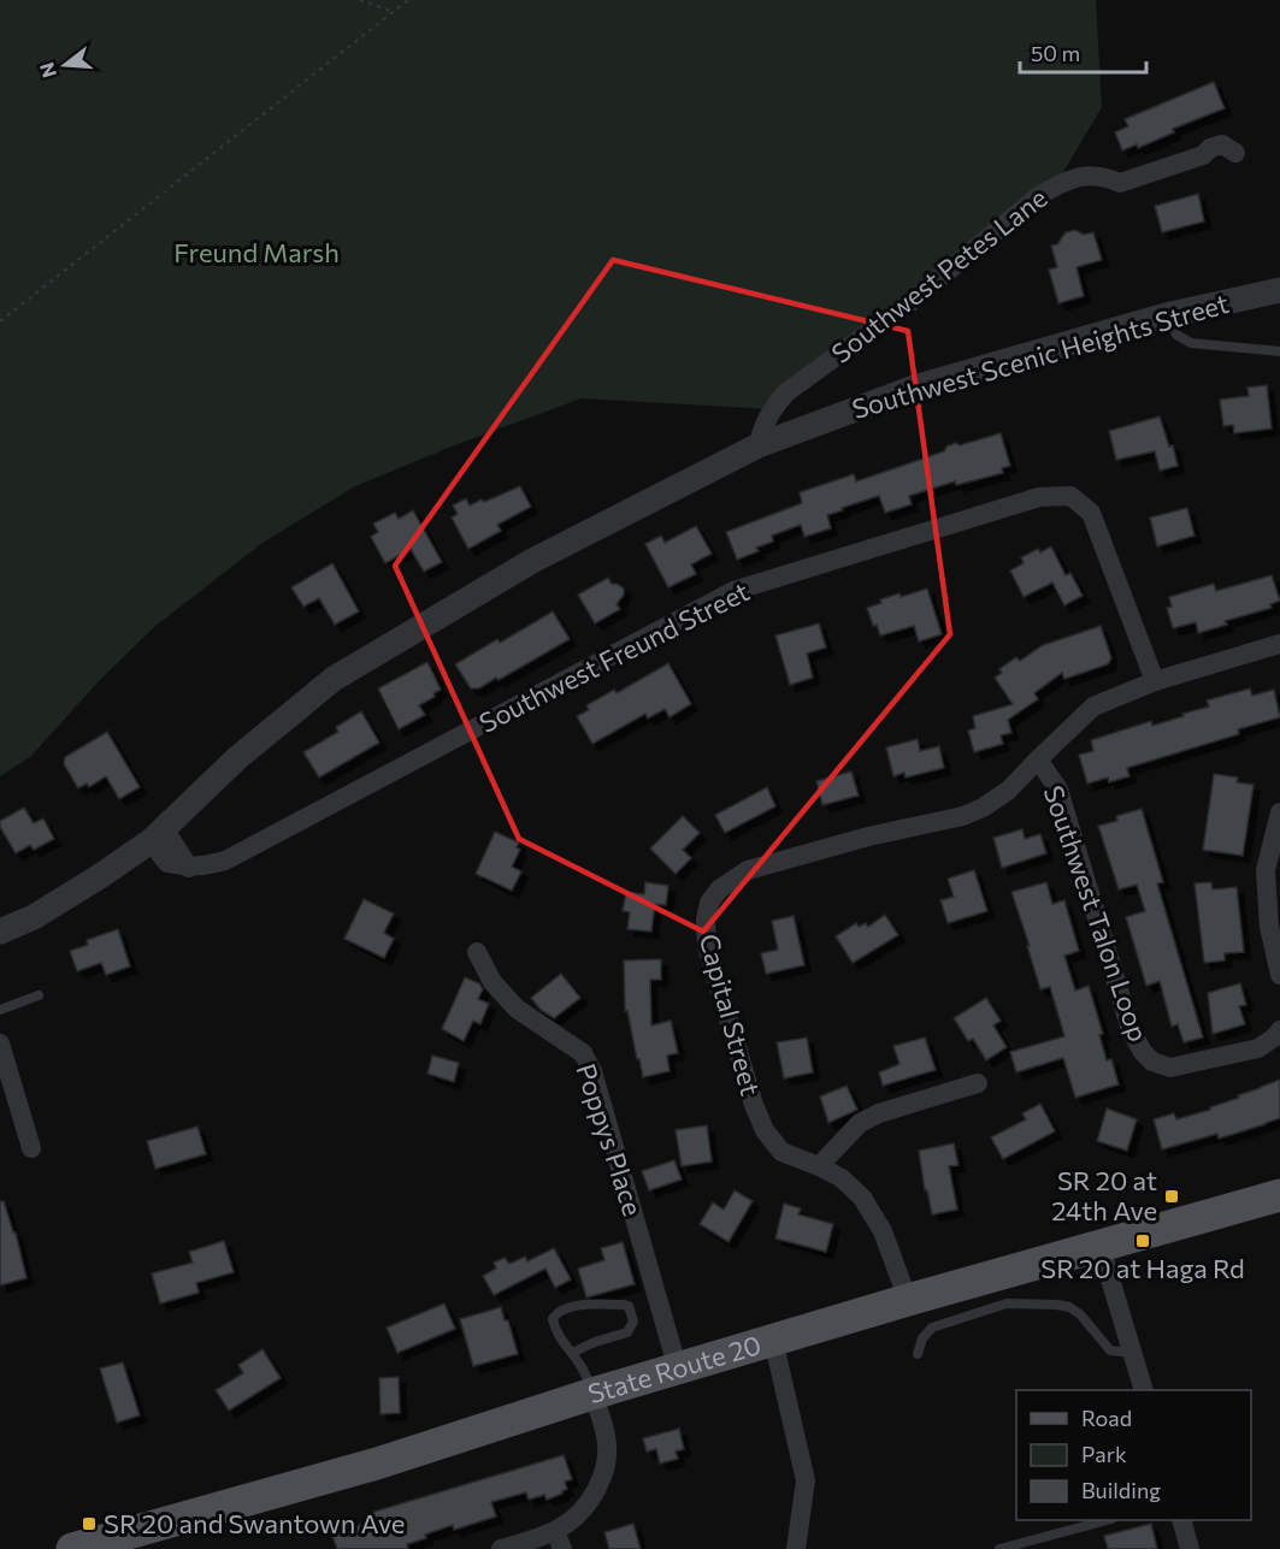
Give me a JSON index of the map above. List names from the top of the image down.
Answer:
{
  "streets": {
    "main road": ["State Route 20"],
    "street": [
      "Southwest Petes Lane",
      "Southwest Scenic Heights Street",
      "Southwest Freund Street",
      "Southwest Talon Loop",
      "Capital Street",
      "Poppys Place"
    ]
  },
  "crossings": [
    ["Southwest Petes Lane", "Southwest Scenic Heights Street"],
    ["Southwest Scenic Heights Street", "Southwest Freund Street"],
    ["Southwest Freund Street", "Capital Street"],
    ["Southwest Talon Loop", "Capital Street"],
    ["Capital Street", "State Route 20"],
    ["Poppys Place", "State Route 20"]
  ],
  "parks": ["Freund Marsh"],
  "places": {
    "transit": ["SR 20 at 24th Ave", "SR 20 at Haga Rd", "SR 20 and Swantown Ave"]
  },
  "legend": ["Road", "Park", "Building"],
  "scale_bar": "50 m",
  "north": "left"
}
